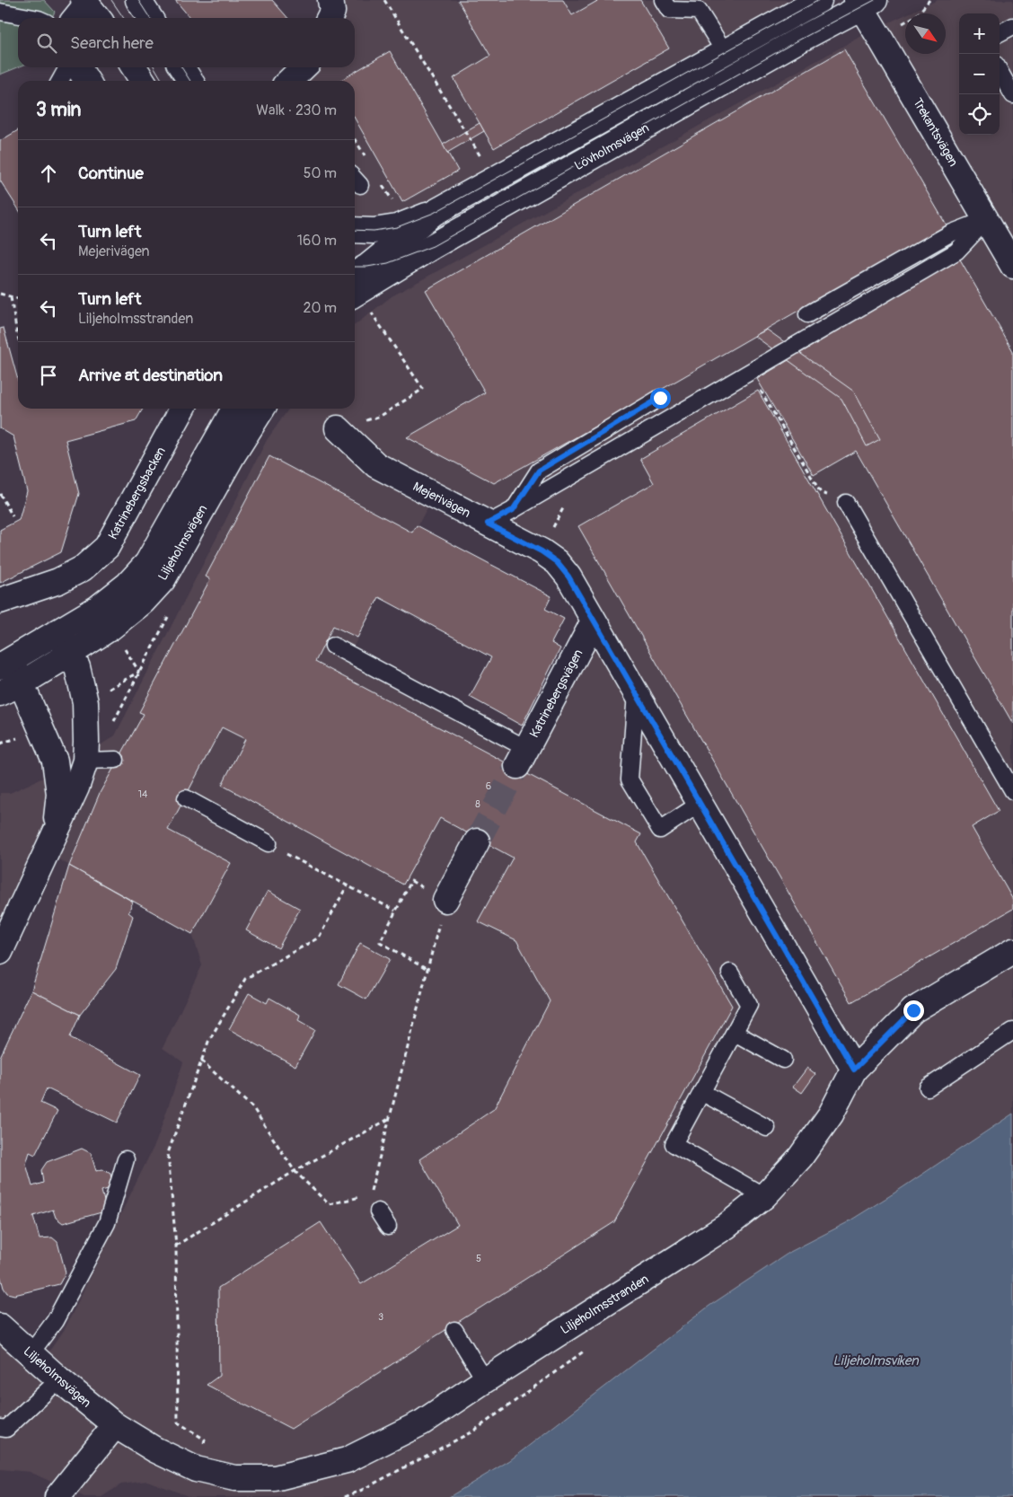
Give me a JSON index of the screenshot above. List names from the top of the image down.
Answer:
{
  "streets": {
    "street": [
      "Trekantsvägen",
      "Lövholmsvägen",
      "Katrinebergsbacken",
      "Mejerivägen",
      "Liljeholmsvägen",
      "Katrinebergsvägen",
      "Liljeholmsstranden"
    ]
  },
  "crossings": [
    ["Trekantsvägen", "Lövholmsvägen"],
    ["Mejerivägen", "Katrinebergsvägen"],
    ["Mejerivägen", "Liljeholmsstranden"],
    ["Liljeholmsvägen", "Liljeholmsstranden"]
  ],
  "water": ["Liljeholmsviken"],
  "house_numbers": [
    "6",
    "14",
    "8",
    "5",
    "3"
  ],
  "north": "bottom right",
  "page": {
    "map_buttons": ["+", "−"],
    "search": "Search here",
    "heading": ["3 min", "Walk · 230 m"],
    "list": [
      ["Continue", "50 m"],
      ["Turn left", "Mejerivägen", "160 m"],
      ["Turn left", "Liljeholmsstranden", "20 m"],
      "Arrive at destination"
    ]
  }
}
